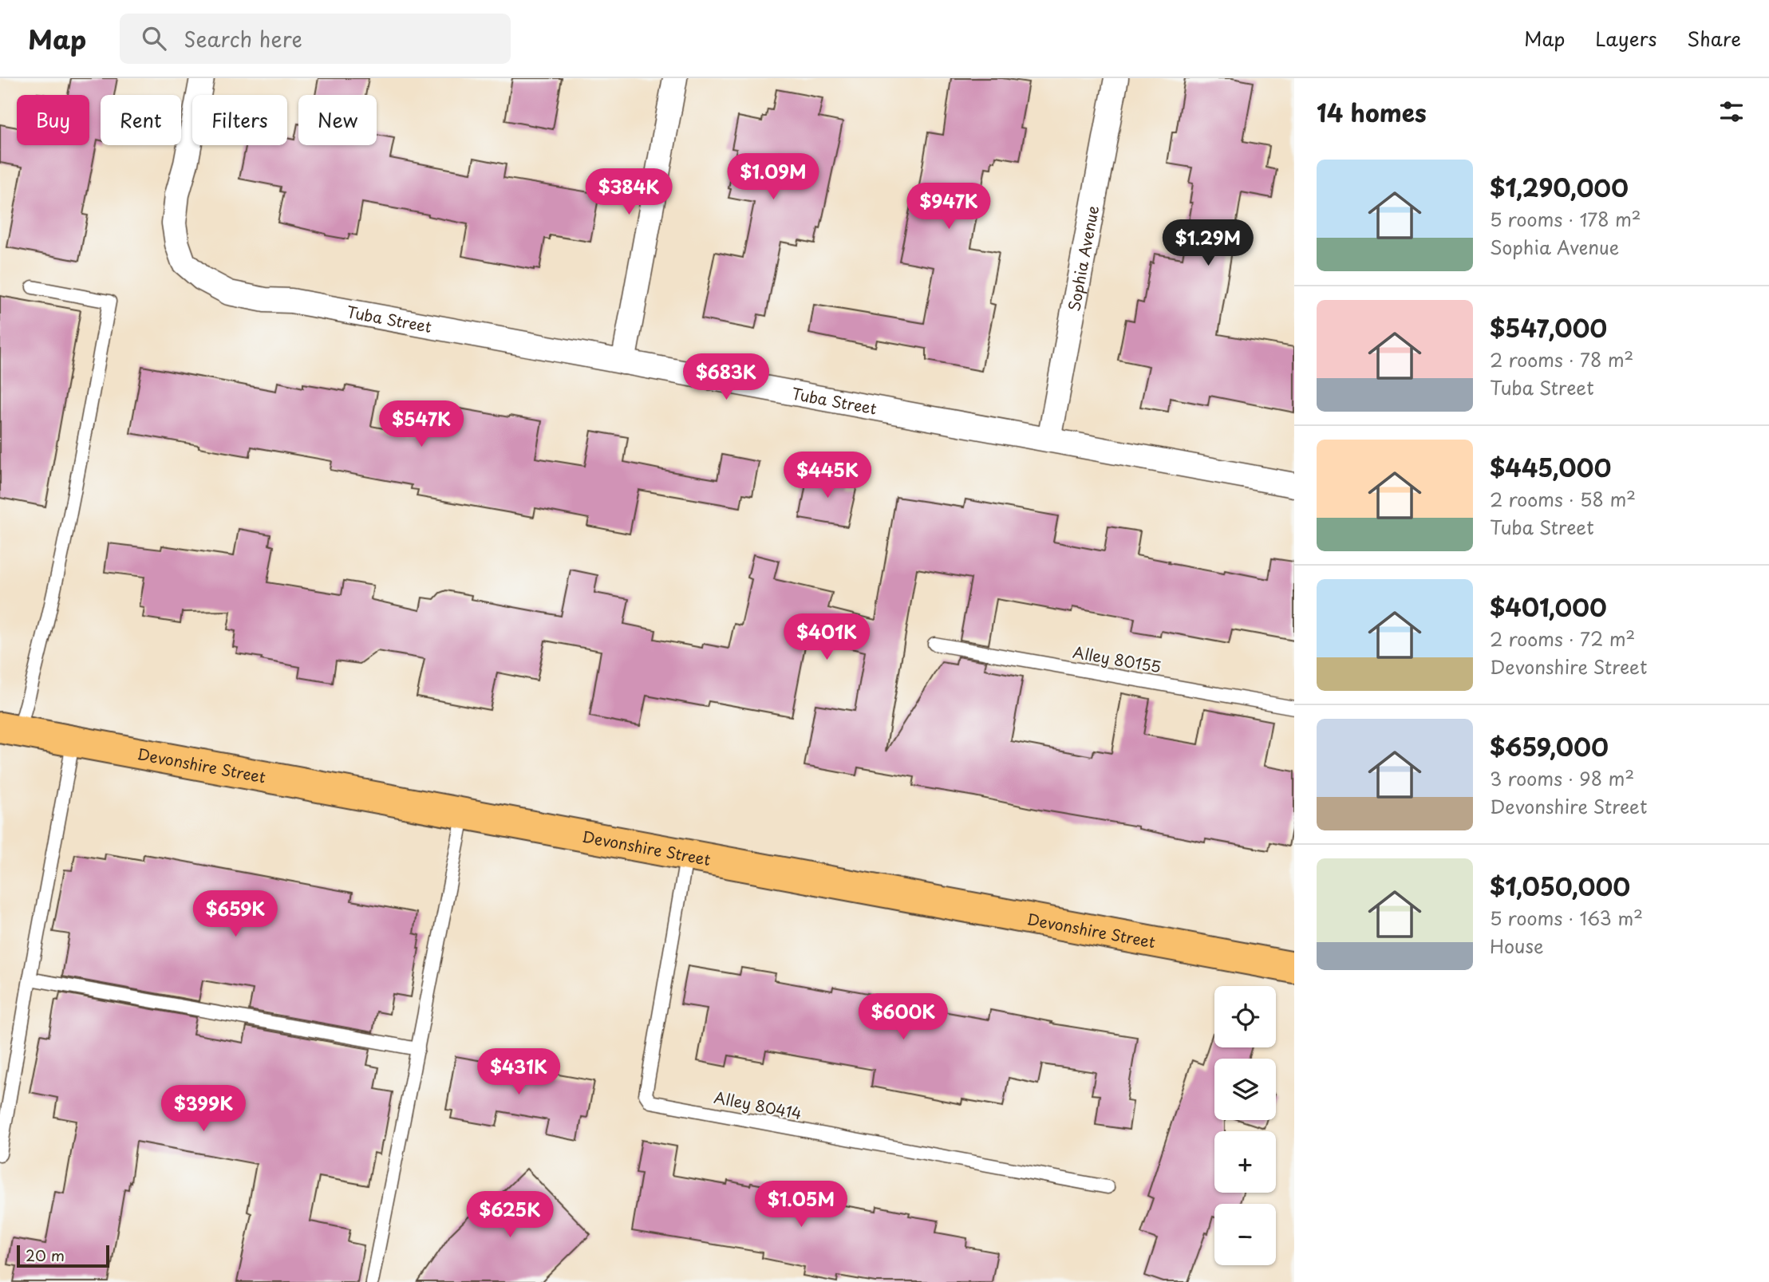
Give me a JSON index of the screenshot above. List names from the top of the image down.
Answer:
{
  "streets": {
    "main road": ["Devonshire Street"],
    "street": ["Sophia Avenue", "Tuba Street"],
    "lane": ["Alley 80155", "Alley 80414"]
  },
  "crossings": [
    ["Sophia Avenue", "Tuba Street"],
    ["Devonshire Street", "Alley 80414"]
  ],
  "scale_bar": "20 m",
  "page": {
    "header": "Map",
    "search": "Search here",
    "nav": ["Map", "Layers", "Share"],
    "heading": "14 homes",
    "chip": [
      "Buy",
      "Rent",
      "Filters",
      "New"
    ],
    "list": [
      {
        "name": "$1,290,000",
        "note": "5 rooms · 178 m² · Sophia Avenue"
      },
      {
        "name": "$547,000",
        "note": "2 rooms · 78 m² · Tuba Street"
      },
      {
        "name": "$445,000",
        "note": "2 rooms · 58 m² · Tuba Street"
      },
      {
        "name": "$401,000",
        "note": "2 rooms · 72 m² · Devonshire Street"
      },
      {
        "name": "$659,000",
        "note": "3 rooms · 98 m² · Devonshire Street"
      },
      {
        "name": "$1,050,000",
        "note": "5 rooms · 163 m² · House"
      }
    ],
    "price": [
      "$1.09M",
      "$384K",
      "$947K",
      "$1.29M",
      "$683K",
      "$547K",
      "$445K",
      "$401K",
      "$659K",
      "$600K",
      "$431K",
      "$399K",
      "$1.05M",
      "$625K"
    ],
    "map_buttons": ["+", "−"],
    "scale": "20 m"
  }
}
